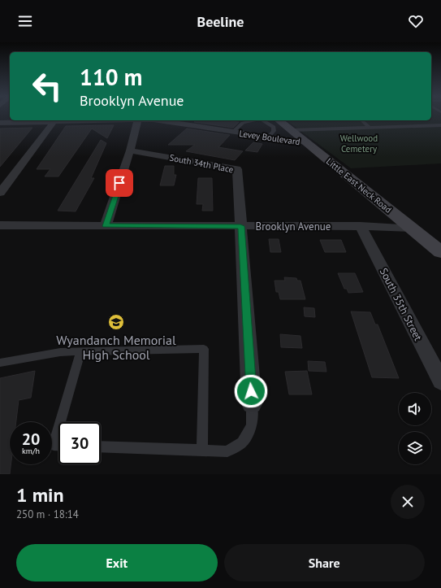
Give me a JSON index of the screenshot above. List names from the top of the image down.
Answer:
{
  "streets": {
    "main road": ["Little East Neck Road"],
    "street": [
      "Levey Boulevard",
      "South 34th Place",
      "Brooklyn Avenue",
      "South 35th Street"
    ]
  },
  "crossings": [
    ["Levey Boulevard", "Little East Neck Road"],
    ["South 34th Place", "Brooklyn Avenue"],
    ["Little East Neck Road", "Brooklyn Avenue"],
    ["Brooklyn Avenue", "South 35th Street"]
  ],
  "parks": ["Wellwood Cemetery"],
  "places": {
    "school or university": ["Wyandanch Memorial High School"]
  },
  "page": {
    "header": "Beeline",
    "turn": ["110 m", "Brooklyn Avenue"],
    "speed": "20 km/h",
    "limit": "30",
    "heading": ["1 min", "250 m · 18:14"],
    "buttons": ["Exit", "Share"]
  }
}
